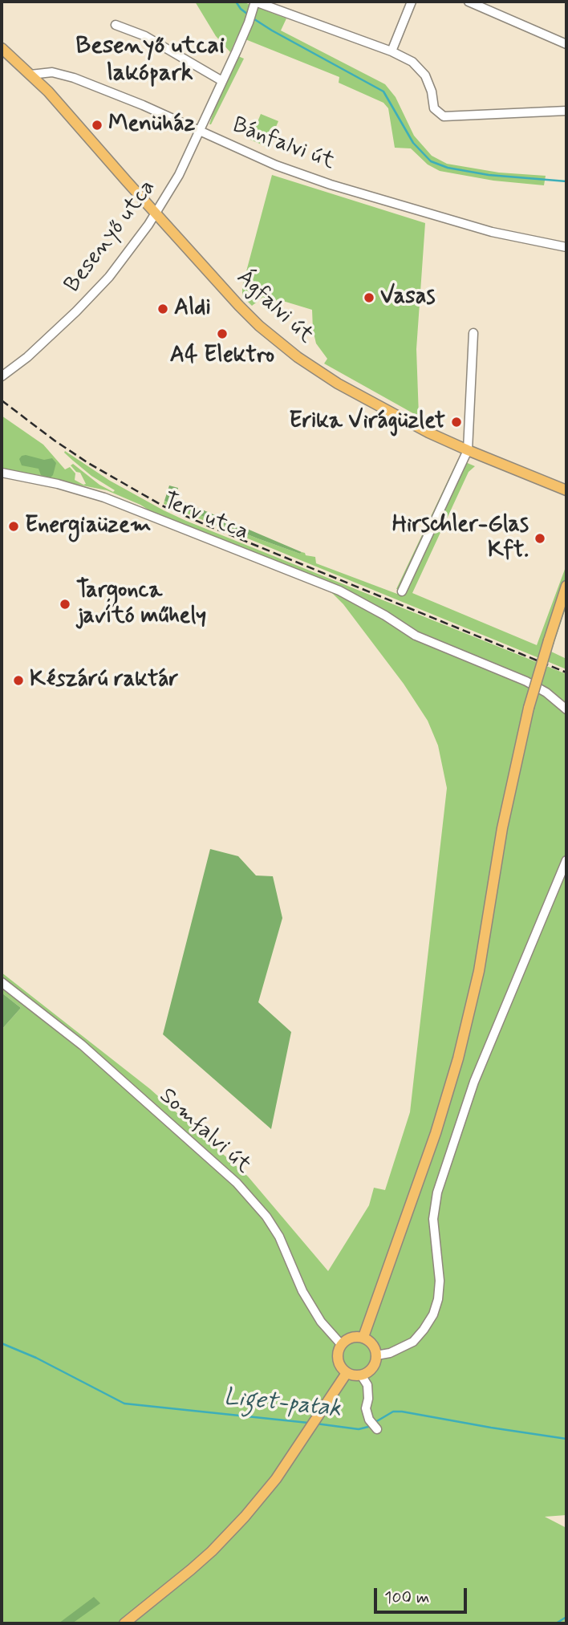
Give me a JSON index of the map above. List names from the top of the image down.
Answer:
{
  "streets": {
    "main road": ["Ágfalvi út"],
    "street": [
      "Bánfalvi út",
      "Besenyő utca",
      "Terv utca",
      "Somfalvi út"
    ]
  },
  "crossings": [
    ["Bánfalvi út", "Besenyő utca"],
    ["Bánfalvi út", "Ágfalvi út"],
    ["Besenyő utca", "Ágfalvi út"]
  ],
  "districts": ["Besenyő utcai lakópark"],
  "water": ["Liget-patak"],
  "places": [
    "Menüház",
    "Vasas",
    "Aldi",
    "A4 Elektro",
    "Erika Virágüzlet",
    "Energiaüzem",
    "Hirschler-Glas Kft.",
    "Targonca javító műhely",
    "Készárú raktár"
  ],
  "scale_bar": "100 m"
}
